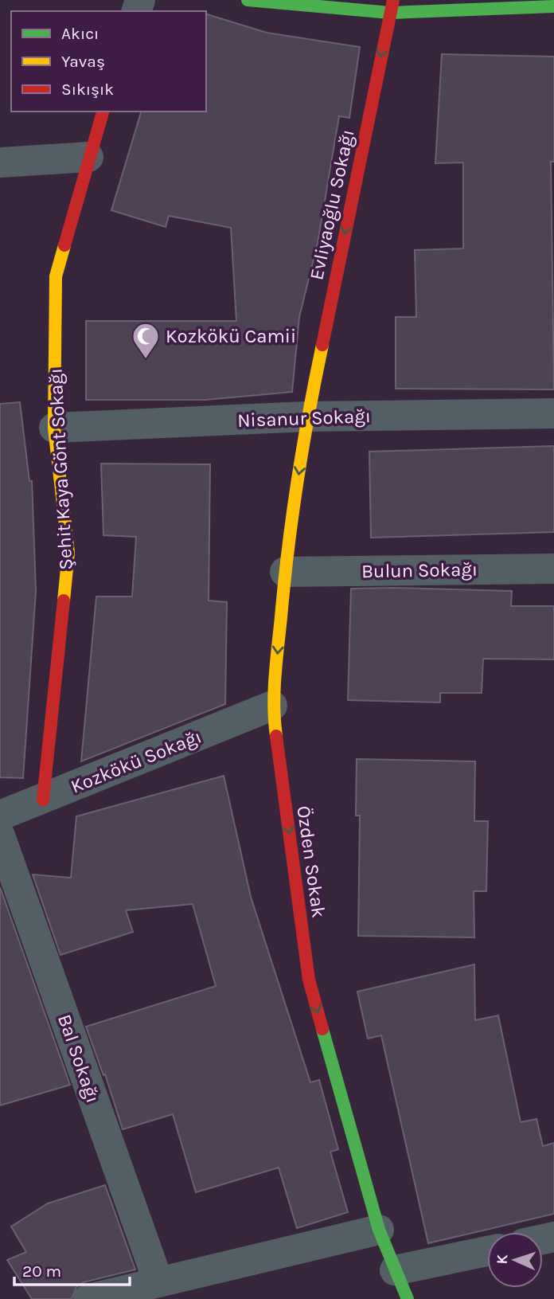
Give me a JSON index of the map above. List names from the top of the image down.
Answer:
{
  "streets": {
    "main road": ["Evliyaoğlu Sokağı", "Şehit Kaya Gönt Sokağı", "Özden Sokak"],
    "street": [
      "Nisanur Sokağı",
      "Bulun Sokağı",
      "Kozkökü Sokağı",
      "Bal Sokağı"
    ]
  },
  "crossings": [
    ["Evliyaoğlu Sokağı", "Nisanur Sokağı"],
    ["Evliyaoğlu Sokağı", "Özden Sokak"],
    ["Nisanur Sokağı", "Şehit Kaya Gönt Sokağı"],
    ["Nisanur Sokağı", "Özden Sokak"],
    ["Şehit Kaya Gönt Sokağı", "Kozkökü Sokağı"],
    ["Bulun Sokağı", "Özden Sokak"],
    ["Kozkökü Sokağı", "Özden Sokak"]
  ],
  "one_way": ["Evliyaoğlu Sokağı", "Özden Sokak"],
  "places": {
    "mosque": ["Kozkökü Camii"]
  },
  "legend": ["Akıcı", "Yavaş", "Sıkışık"],
  "scale_bar": "20 m",
  "north": "left"
}
